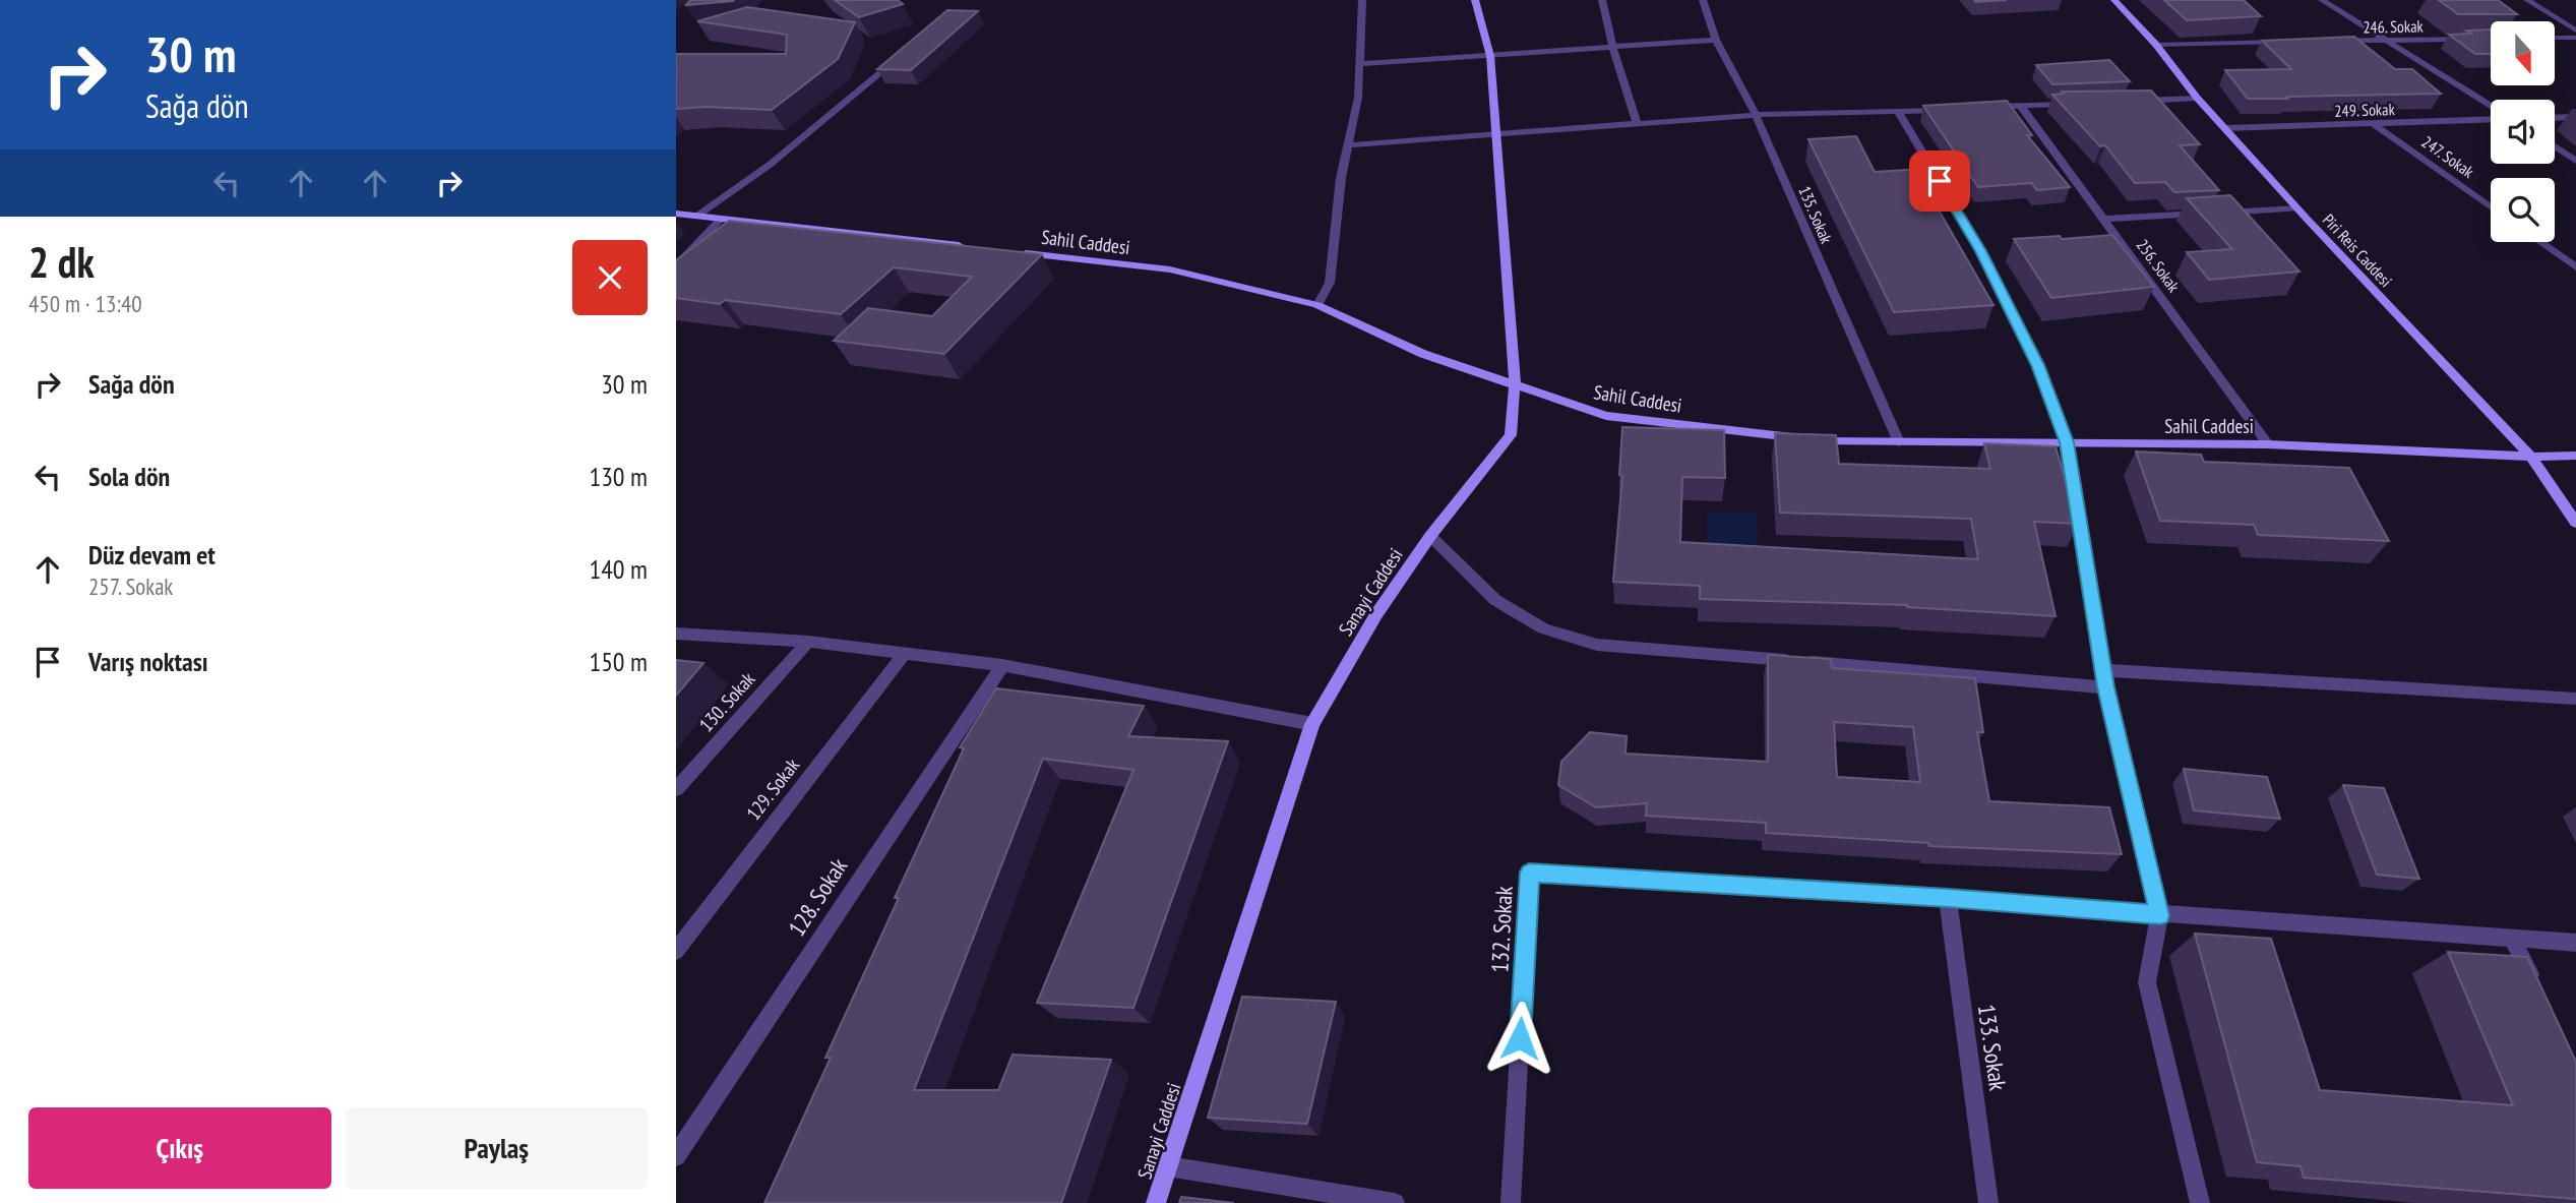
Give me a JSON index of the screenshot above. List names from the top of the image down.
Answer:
{
  "streets": {
    "street": [
      "246. Sokak",
      "249. Sokak",
      "247. Sokak",
      "135. Sokak",
      "Sahil Caddesi",
      "Piri Reis Caddesi",
      "256. Sokak",
      "Sanayi Caddesi",
      "130. Sokak",
      "129. Sokak",
      "128. Sokak",
      "132. Sokak",
      "133. Sokak"
    ]
  },
  "crossings": [
    ["249. Sokak", "247. Sokak"],
    ["249. Sokak", "Piri Reis Caddesi"],
    ["135. Sokak", "Sahil Caddesi"],
    ["Sahil Caddesi", "Piri Reis Caddesi"],
    ["Sahil Caddesi", "256. Sokak"],
    ["Sahil Caddesi", "Sanayi Caddesi"],
    ["132. Sokak", "133. Sokak"]
  ],
  "north": "bottom",
  "page": {
    "turn": ["30 m", "Sağa dön"],
    "heading": ["2 dk", "450 m · 13:40"],
    "list": [
      {
        "name": "Sağa dön",
        "value": "30 m"
      },
      {
        "name": "Sola dön",
        "value": "130 m"
      },
      {
        "name": "Düz devam et",
        "note": "257. Sokak",
        "value": "140 m"
      },
      {
        "name": "Varış noktası",
        "value": "150 m"
      }
    ],
    "buttons": ["Çıkış", "Paylaş"]
  }
}
